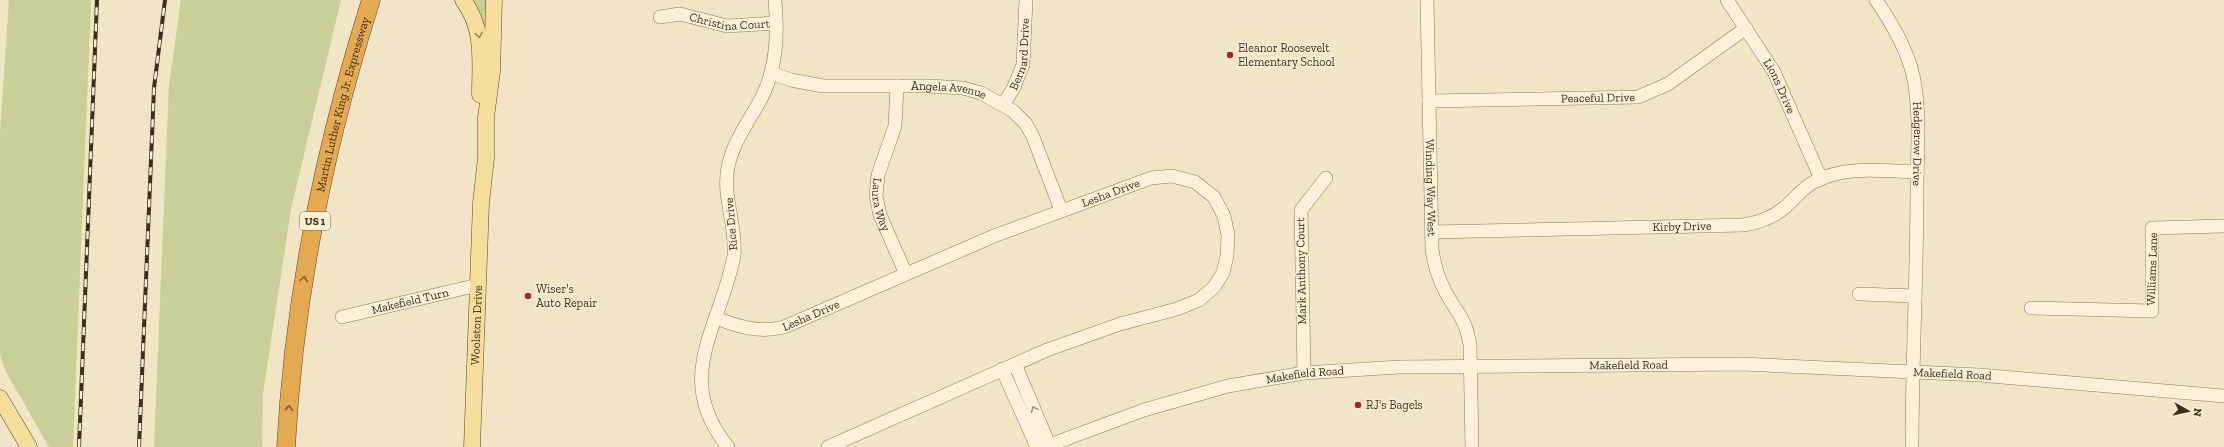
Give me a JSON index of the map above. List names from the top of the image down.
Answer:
{
  "streets": {
    "highway": ["Martin Luther King Jr. Expressway", "US 1"],
    "main road": ["Woolston Drive"],
    "street": [
      "Christina Court",
      "Bernard Drive",
      "Lions Drive",
      "Angela Avenue",
      "Peaceful Drive",
      "Hedgerow Drive",
      "Winding Way West",
      "Lesha Drive",
      "Laura Way",
      "Rice Drive",
      "Kirby Drive",
      "Williams Lane",
      "Mark Anthony Court",
      "Makefield Turn",
      "Makefield Road"
    ]
  },
  "crossings": [
    ["Christina Court", "Rice Drive"],
    ["Bernard Drive", "Angela Avenue"],
    ["Lions Drive", "Peaceful Drive"],
    ["Lions Drive", "Kirby Drive"],
    ["Angela Avenue", "Lesha Drive"],
    ["Angela Avenue", "Laura Way"],
    ["Angela Avenue", "Rice Drive"],
    ["Peaceful Drive", "Winding Way West"],
    ["Hedgerow Drive", "Kirby Drive"],
    ["Hedgerow Drive", "Makefield Road"],
    ["Winding Way West", "Kirby Drive"],
    ["Winding Way West", "Makefield Road"],
    ["Lesha Drive", "Laura Way"],
    ["Lesha Drive", "Rice Drive"],
    ["Mark Anthony Court", "Makefield Road"],
    ["Makefield Turn", "Woolston Drive"]
  ],
  "places": ["Eleanor Roosevelt Elementary School", "Wiser's Auto Repair", "RJ's Bagels"],
  "north": "right"
}
